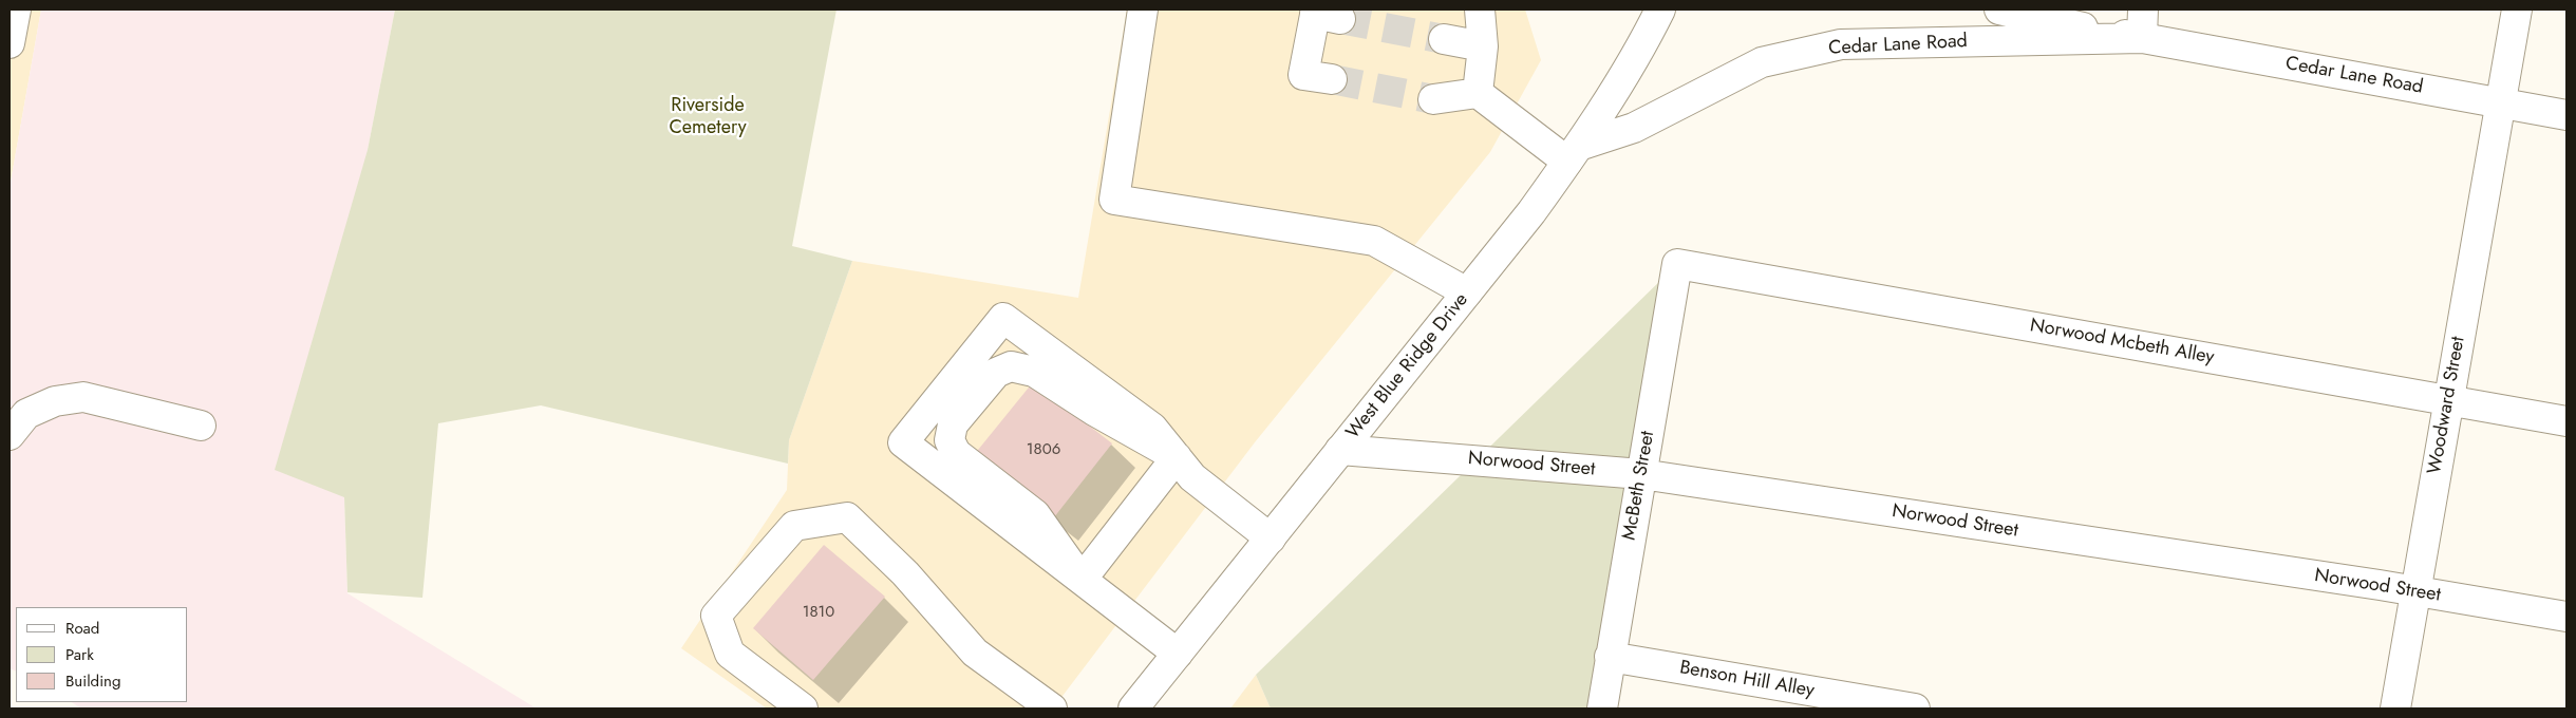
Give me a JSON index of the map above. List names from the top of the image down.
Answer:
{
  "streets": {
    "street": [
      "Cedar Lane Road",
      "Norwood Mcbeth Alley",
      "West Blue Ridge Drive",
      "Woodward Street",
      "Norwood Street",
      "McBeth Street",
      "Benson Hill Alley"
    ]
  },
  "crossings": [
    ["Cedar Lane Road", "West Blue Ridge Drive"],
    ["Cedar Lane Road", "Woodward Street"],
    ["Norwood Mcbeth Alley", "Woodward Street"],
    ["Norwood Mcbeth Alley", "McBeth Street"],
    ["West Blue Ridge Drive", "Norwood Street"],
    ["Woodward Street", "Norwood Street"],
    ["Norwood Street", "McBeth Street"],
    ["McBeth Street", "Benson Hill Alley"]
  ],
  "parks": ["Riverside Cemetery"],
  "house_numbers": ["1806", "1810"],
  "legend": ["Road", "Park", "Building"]
}
